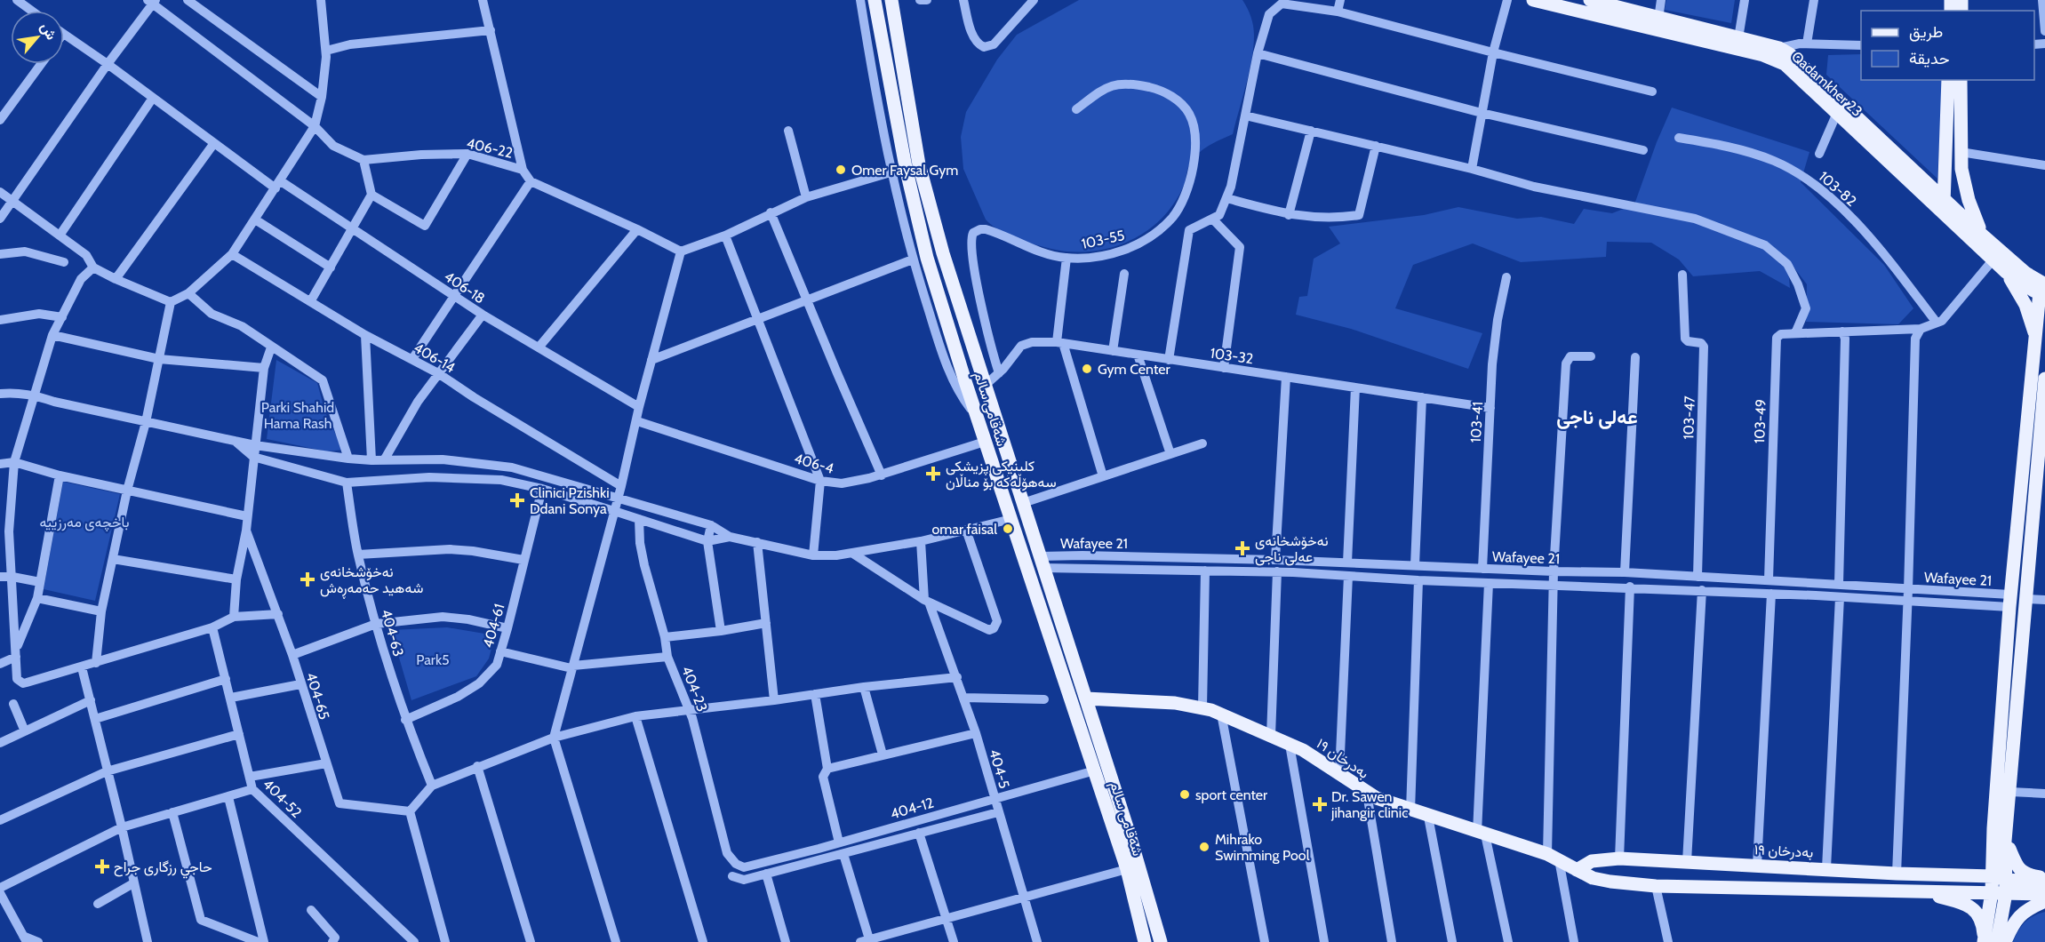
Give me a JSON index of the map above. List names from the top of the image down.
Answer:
{
  "streets": {
    "main road": ["Qadamkher 23", "شەقامی سالم", "بەدرخان ١٩"],
    "street": [
      "406-22",
      "103-82",
      "103-55",
      "406-18",
      "103-32",
      "406-14",
      "103-47",
      "103-49",
      "103-41",
      "406-4",
      "Wafayee 21",
      "404-61",
      "404-63",
      "404-23",
      "404-65",
      "404-5",
      "404-52",
      "404-12"
    ]
  },
  "crossings": [
    ["103-82", "103-49"],
    ["103-55", "103-32"],
    ["103-32", "شەقامی سالم"],
    ["103-32", "103-41"],
    ["شەقامی سالم", "406-4"],
    ["شەقامی سالم", "Wafayee 21"],
    ["شەقامی سالم", "بەدرخان ١٩"],
    ["شەقامی سالم", "404-12"],
    ["103-47", "Wafayee 21"],
    ["103-49", "Wafayee 21"],
    ["103-41", "Wafayee 21"],
    ["404-61", "404-63"],
    ["404-23", "404-12"],
    ["404-5", "404-12"]
  ],
  "districts": ["عەلی ناجی"],
  "parks": ["Parki Shahid Hama Rash", "باخچەی مەرزییە", "Park5"],
  "places": {
    "other": [
      "Omer Faysal Gym",
      "Gym Center",
      "omar faisal",
      "sport center",
      "Mihrako Swimming Pool"
    ],
    "health": [
      "کلینیکی پزیشکی سەهۆڵەکە بۆ مناڵان",
      "Clinici Pzishki Ddani Sonya",
      "نەخۆشخانەی عەلی ناجی",
      "نەخۆشخانەی شەهید حەمەڕەش",
      "Dr. Sawen jihangir clinic",
      "حاجي رزگارى جراح"
    ]
  },
  "legend": ["طريق", "حديقة"],
  "north": "top right"
}
